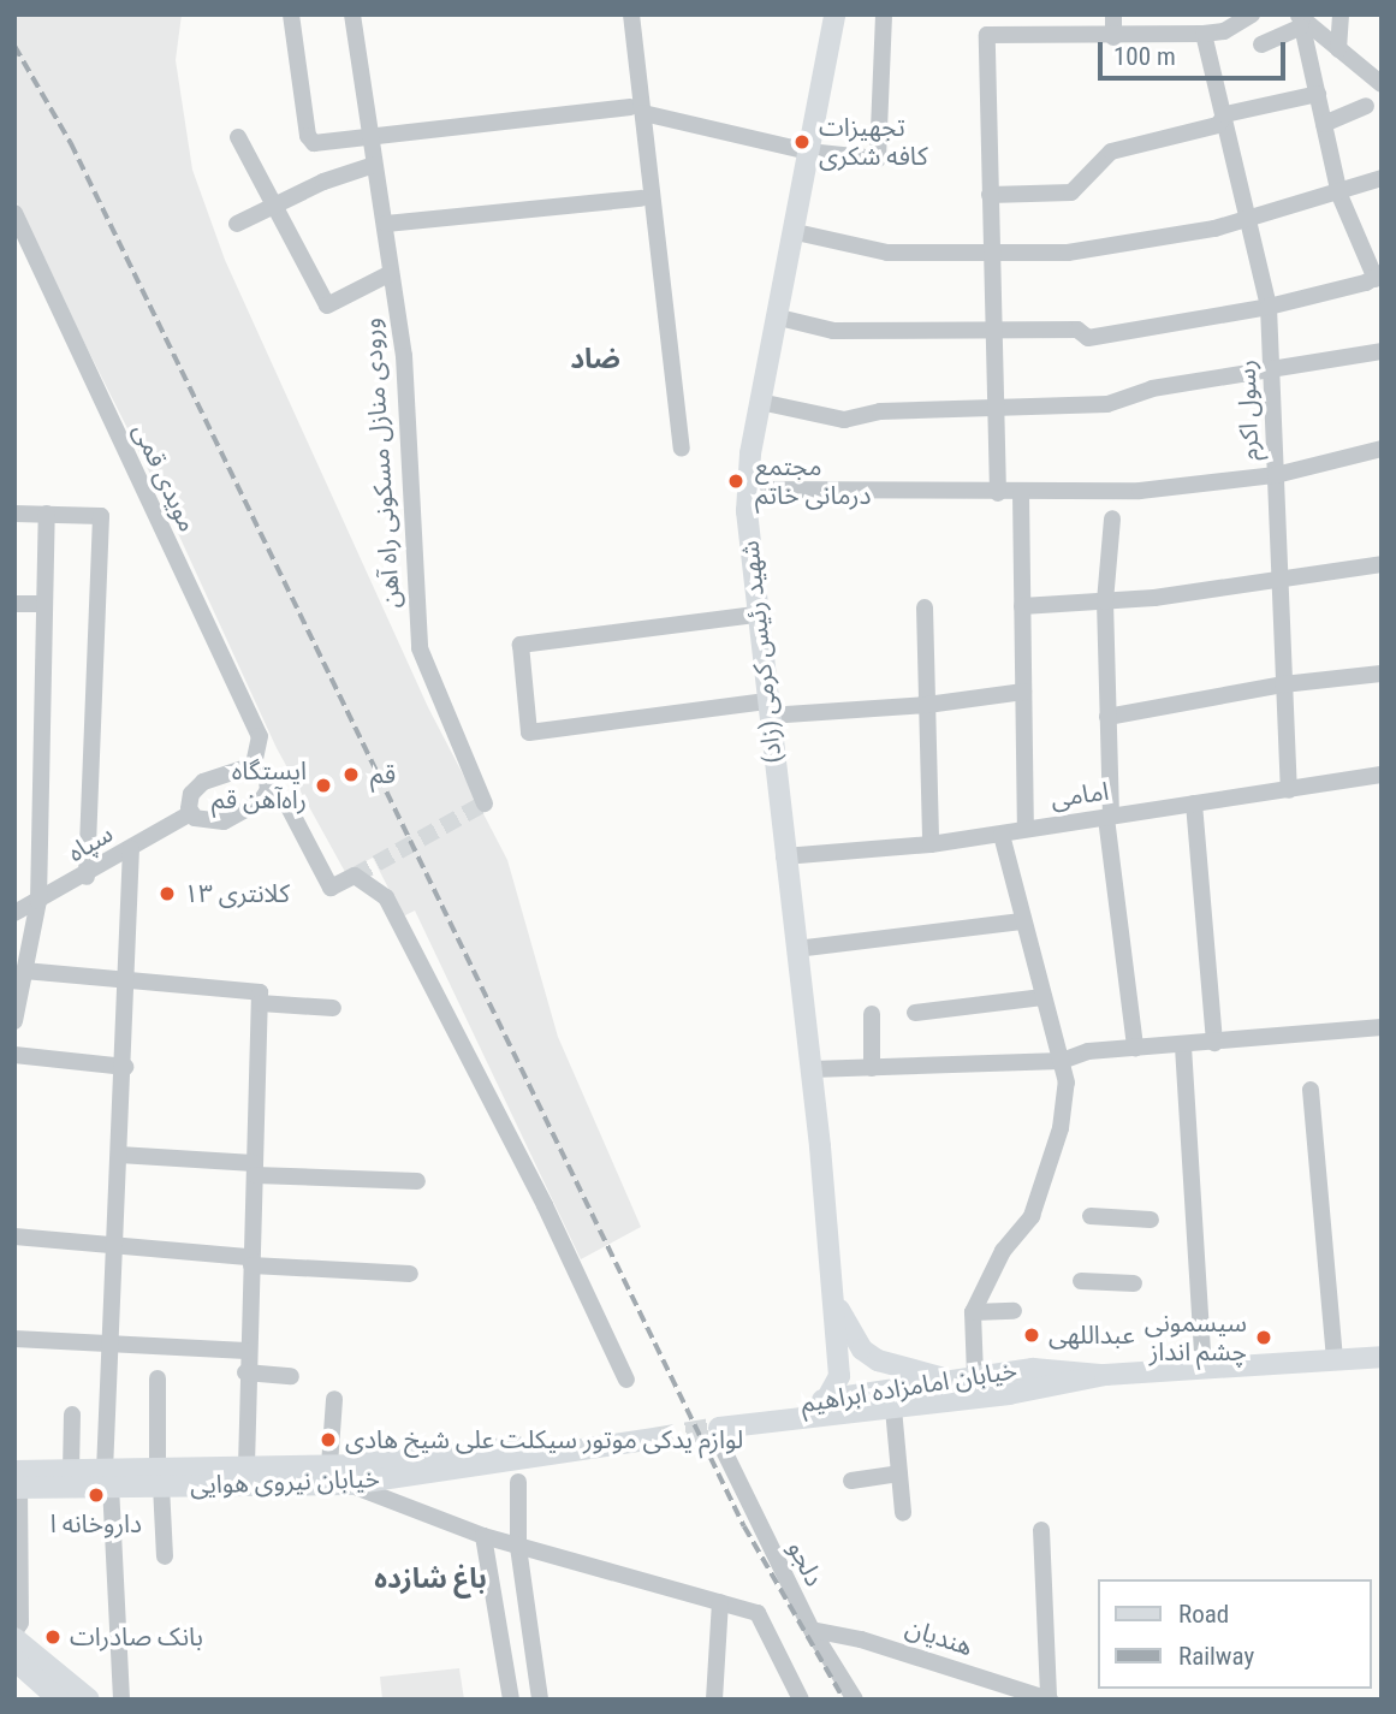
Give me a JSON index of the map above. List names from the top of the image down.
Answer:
{
  "streets": {
    "main road": ["شهید رئیس کرمی (زاد)", "خیابان امامزاده ابراهیم", "خیابان نیروی هوایی"],
    "street": [
      "رسول اکرم",
      "ورودی منازل مسکونی راه آهن",
      "مویدی قمی",
      "امامی",
      "سپاه",
      "دلجو",
      "هندیان"
    ]
  },
  "crossings": [
    ["رسول اکرم", "امامی"],
    ["شهید رئیس کرمی (زاد)", "امامی"],
    ["شهید رئیس کرمی (زاد)", "خیابان امامزاده ابراهیم"],
    ["خیابان امامزاده ابراهیم", "دلجو"],
    ["دلجو", "هندیان"]
  ],
  "districts": ["ضاد", "باغ شازده"],
  "places": [
    "تجهیزات کافه شکری",
    "مجتمع درمانی خاتم",
    "قم",
    "ایستگاه راه‌آهن قم",
    "کلانتری ۱۳",
    "عبداللهی",
    "سیسمونی چشم انداز",
    "لوازم یدکی موتور سیکلت علی شیخ هادی",
    "داروخانه ا",
    "بانک صادرات"
  ],
  "legend": ["Road", "Railway"],
  "scale_bar": "100 m"
}
